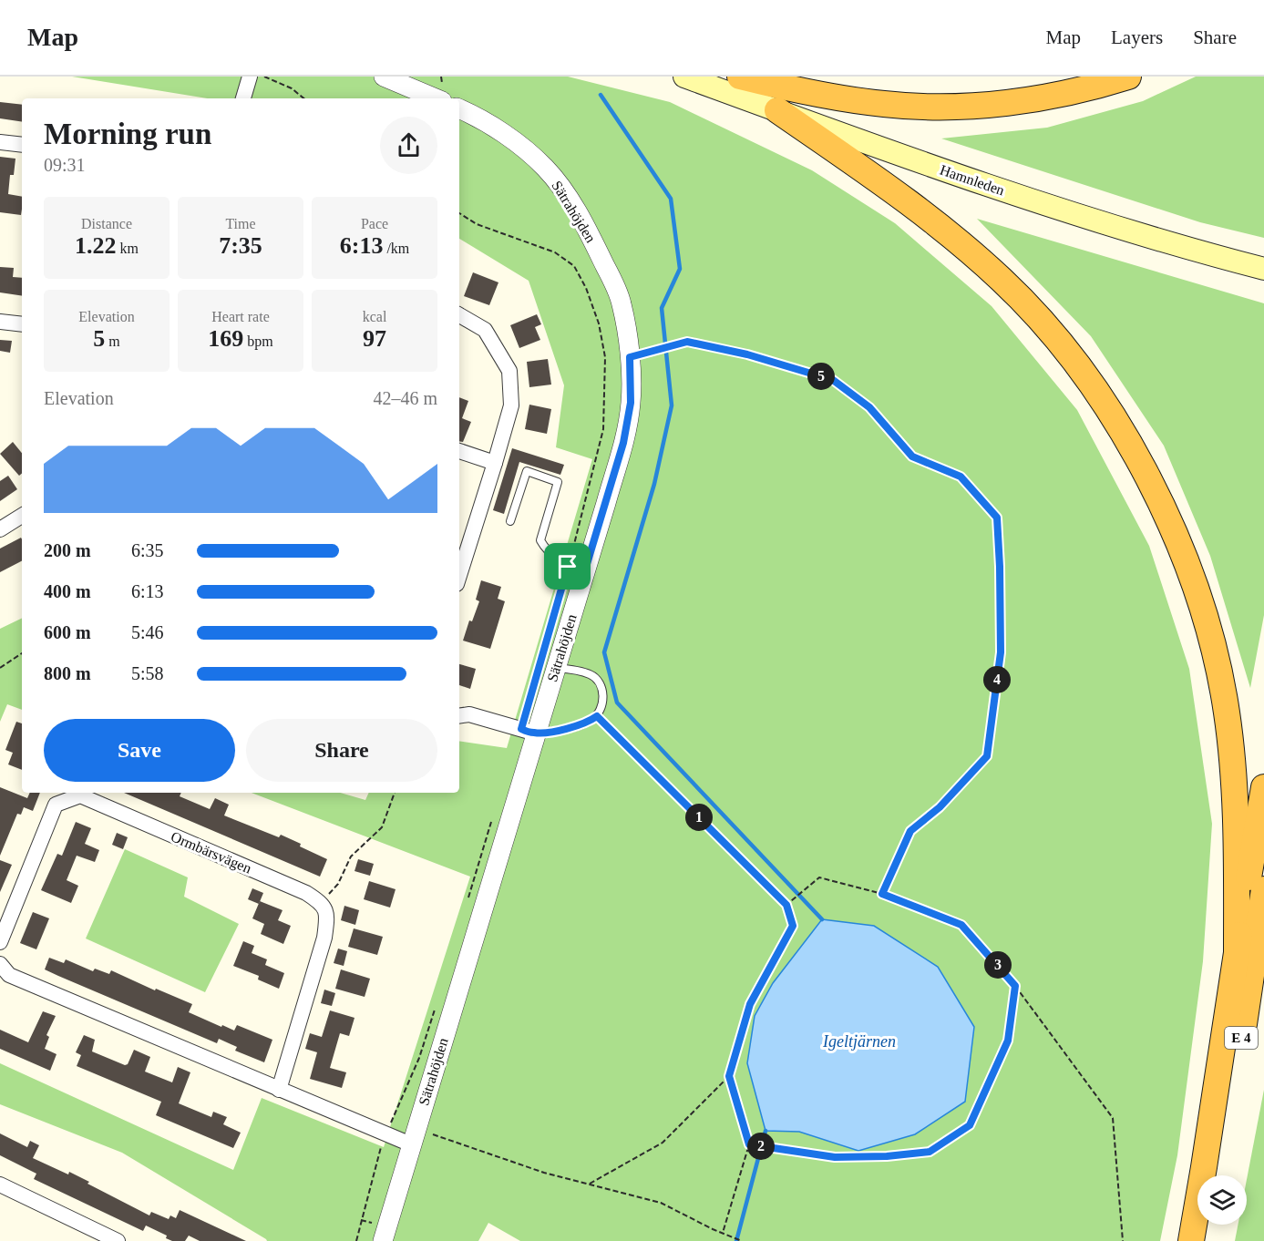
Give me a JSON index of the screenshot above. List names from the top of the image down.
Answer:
{
  "streets": {
    "highway": ["E 4"],
    "main road": ["Hamnleden"],
    "street": ["Sätrahöjden", "Ormbärsvägen"]
  },
  "water": ["Igeltjärnen"],
  "page": {
    "header": "Map",
    "nav": ["Map", "Layers", "Share"],
    "heading": ["Morning run", "09:31"],
    "stats": [
      ["Distance", "1.22 km"],
      ["Time", "7:35"],
      ["Pace", "6:13 /km"],
      ["Elevation", "5 m"],
      ["Heart rate", "169 bpm"],
      ["kcal", "97"]
    ],
    "pins": [
      "5",
      "4",
      "1",
      "3",
      "2"
    ],
    "chart": ["Elevation", "42–46 m"],
    "list": [
      {
        "name": "200 m",
        "note": "6:35"
      },
      {
        "name": "400 m",
        "note": "6:13"
      },
      {
        "name": "600 m",
        "note": "5:46"
      },
      {
        "name": "800 m",
        "note": "5:58"
      }
    ],
    "buttons": ["Save", "Share"]
  }
}
